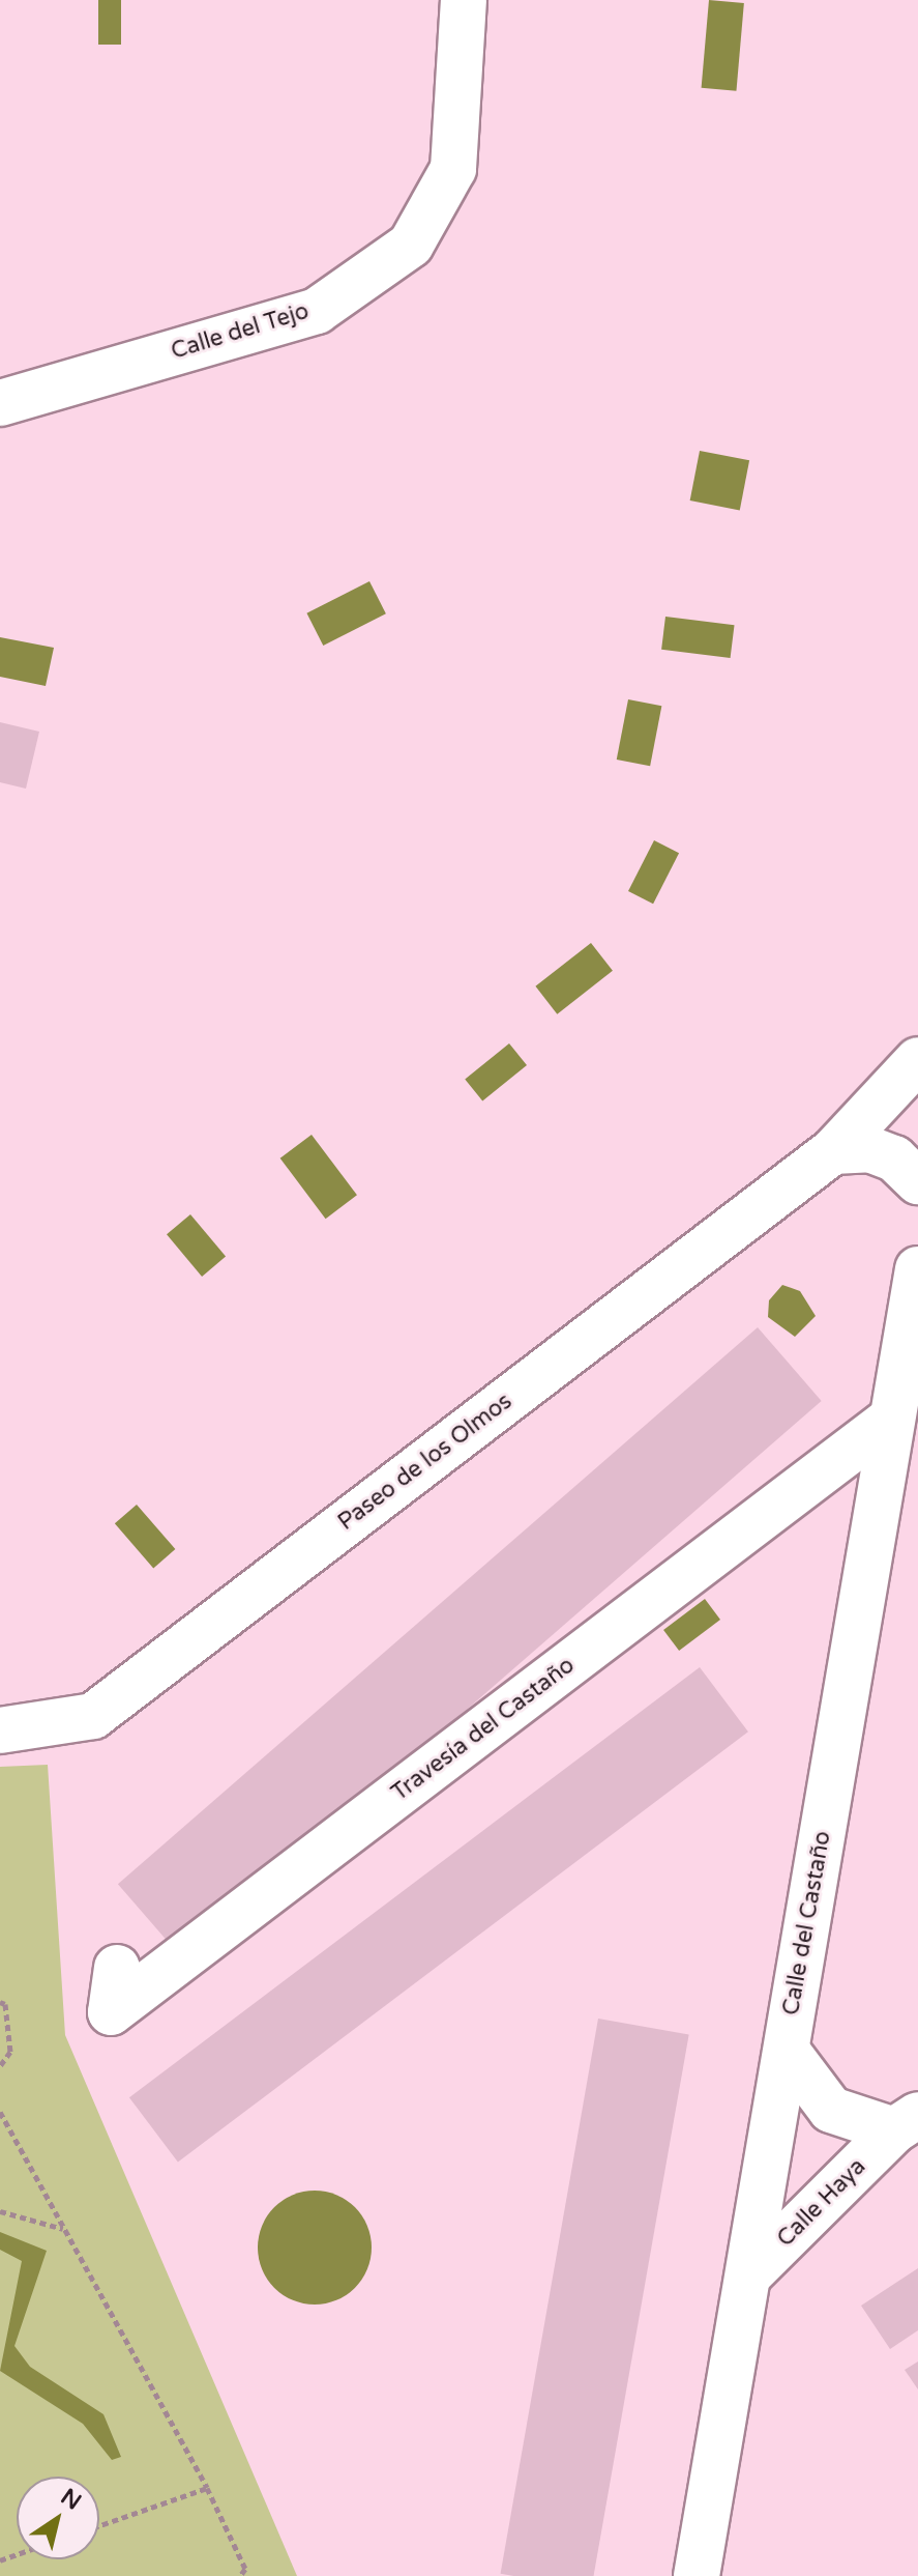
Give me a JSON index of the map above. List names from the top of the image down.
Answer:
{
  "streets": {
    "street": [
      "Calle del Tejo",
      "Paseo de los Olmos",
      "Travesía del Castaño",
      "Calle del Castaño",
      "Calle Haya"
    ]
  },
  "crossings": [
    ["Travesía del Castaño", "Calle del Castaño"],
    ["Calle del Castaño", "Calle Haya"]
  ],
  "north": "top right"
}
